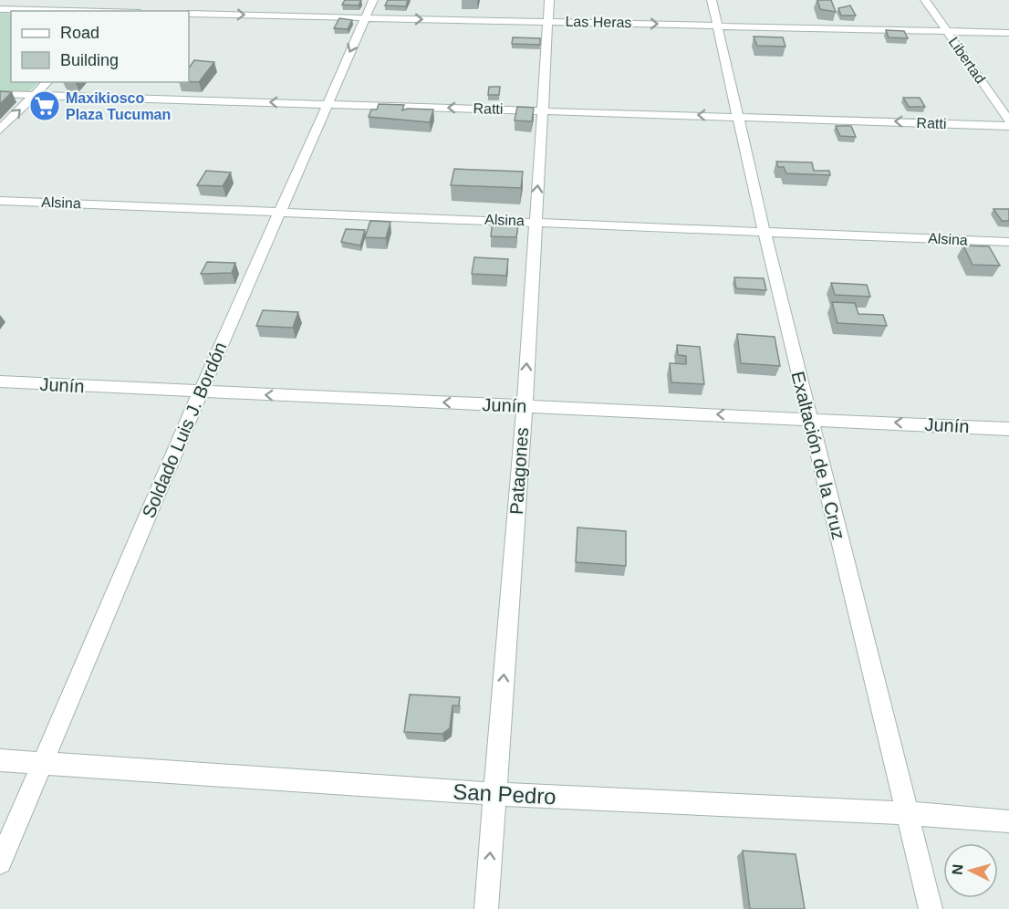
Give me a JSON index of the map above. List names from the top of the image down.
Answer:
{
  "streets": {
    "street": [
      "Las Heras",
      "Libertad",
      "Ratti",
      "Alsina",
      "Junín",
      "Soldado Luis J. Bordón",
      "Exaltación de la Cruz",
      "Patagones",
      "San Pedro"
    ]
  },
  "crossings": [
    ["Las Heras", "Libertad"],
    ["Las Heras", "Soldado Luis J. Bordón"],
    ["Las Heras", "Exaltación de la Cruz"],
    ["Las Heras", "Patagones"],
    ["Ratti", "Soldado Luis J. Bordón"],
    ["Ratti", "Exaltación de la Cruz"],
    ["Ratti", "Patagones"],
    ["Alsina", "Soldado Luis J. Bordón"],
    ["Alsina", "Exaltación de la Cruz"],
    ["Alsina", "Patagones"],
    ["Junín", "Soldado Luis J. Bordón"],
    ["Junín", "Exaltación de la Cruz"],
    ["Junín", "Patagones"],
    ["Soldado Luis J. Bordón", "San Pedro"],
    ["Exaltación de la Cruz", "San Pedro"],
    ["Patagones", "San Pedro"]
  ],
  "one_way": [
    "Las Heras",
    "Ratti",
    "Junín",
    "Patagones"
  ],
  "places": {
    "supermarket": ["Maxikiosco Plaza Tucuman"]
  },
  "legend": ["Road", "Building"],
  "north": "left"
}
